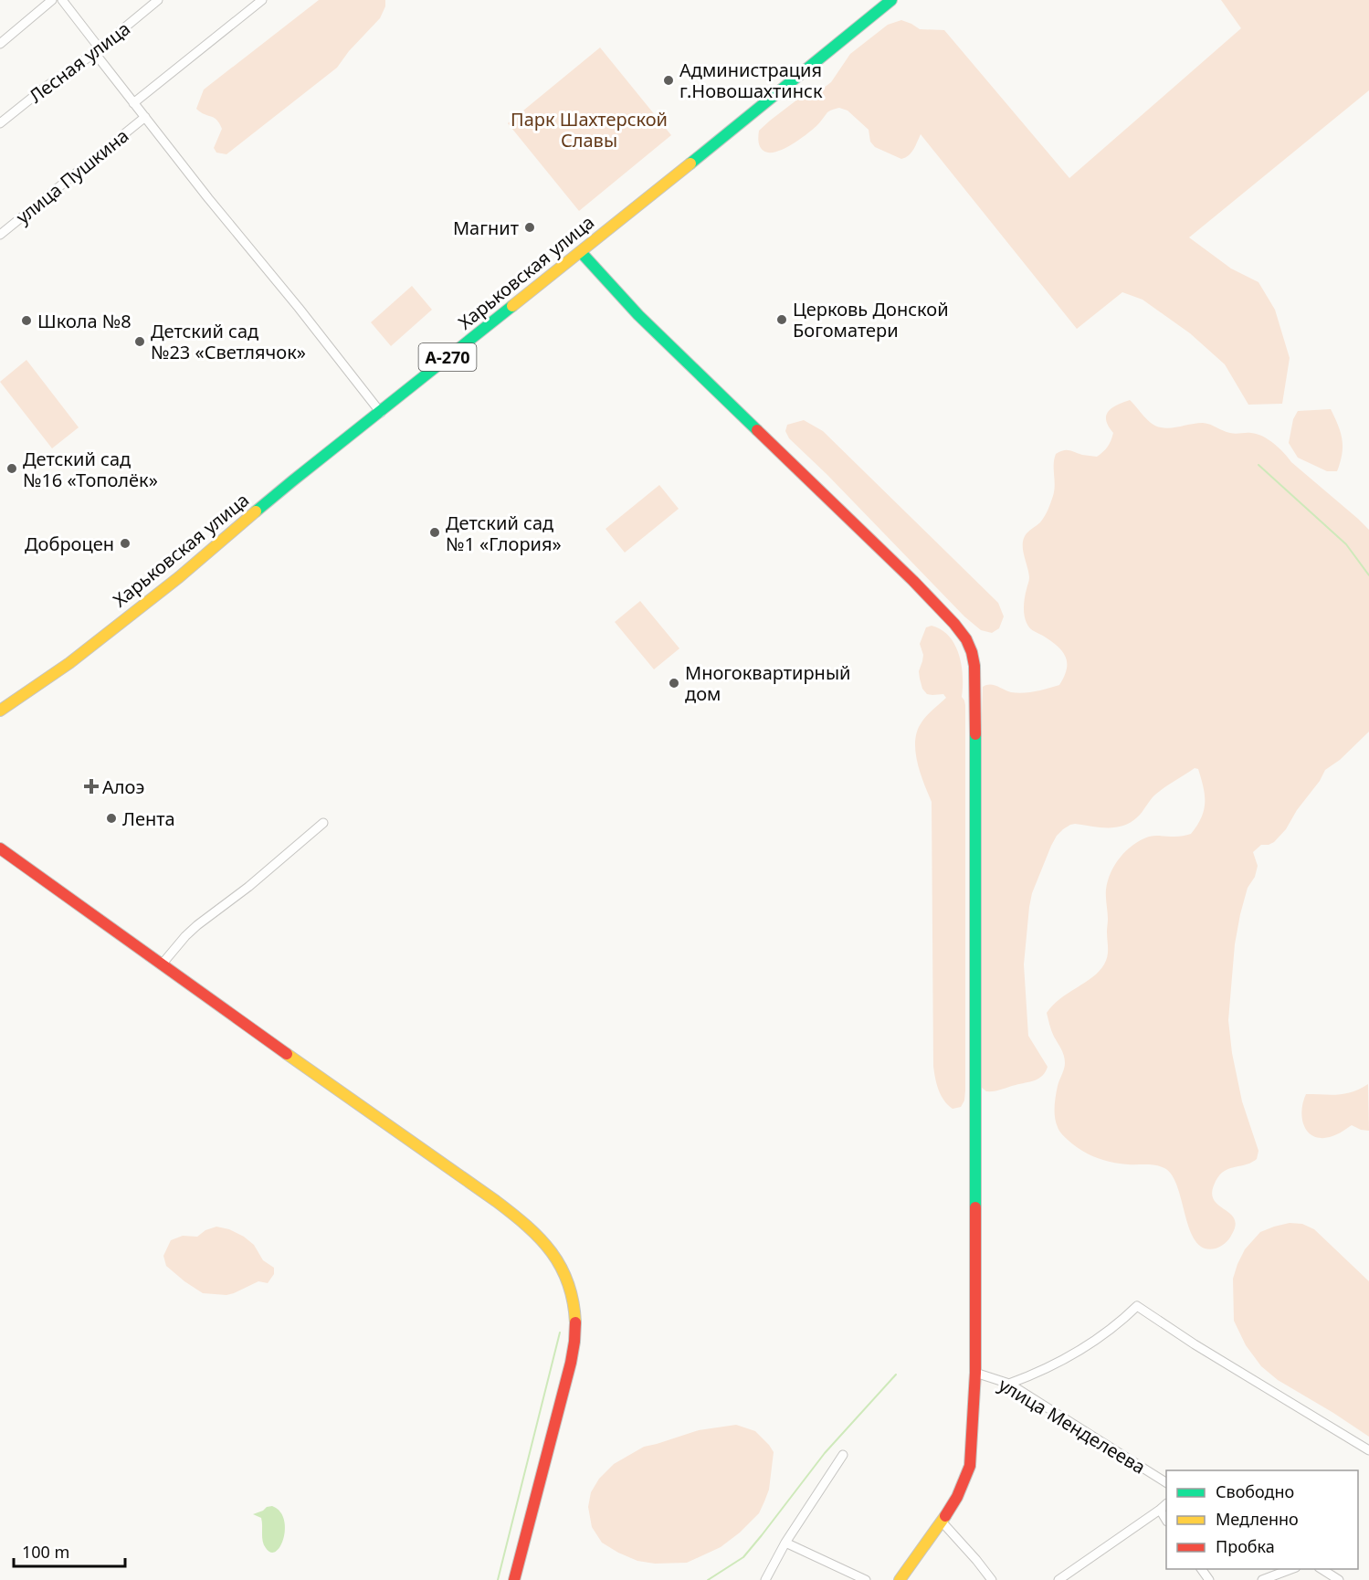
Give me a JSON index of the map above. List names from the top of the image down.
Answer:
{
  "streets": {
    "main road": ["Харьковская улица", "А-270"],
    "street": ["Лесная улица", "улица Пушкина", "улица Менделеева"]
  },
  "parks": ["Парк Шахтерской Славы"],
  "places": {
    "other": [
      "Администрация г.Новошахтинск",
      "Магнит",
      "Церковь Донской Богоматери",
      "Школа №8",
      "Детский сад №23 «Светлячок»",
      "Детский сад №16 «Тополёк»",
      "Детский сад №1 «Глория»",
      "Доброцен",
      "Многоквартирный дом",
      "Лента"
    ],
    "health": ["Алоэ"]
  },
  "legend": ["Свободно", "Медленно", "Пробка"],
  "scale_bar": "100 m"
}
